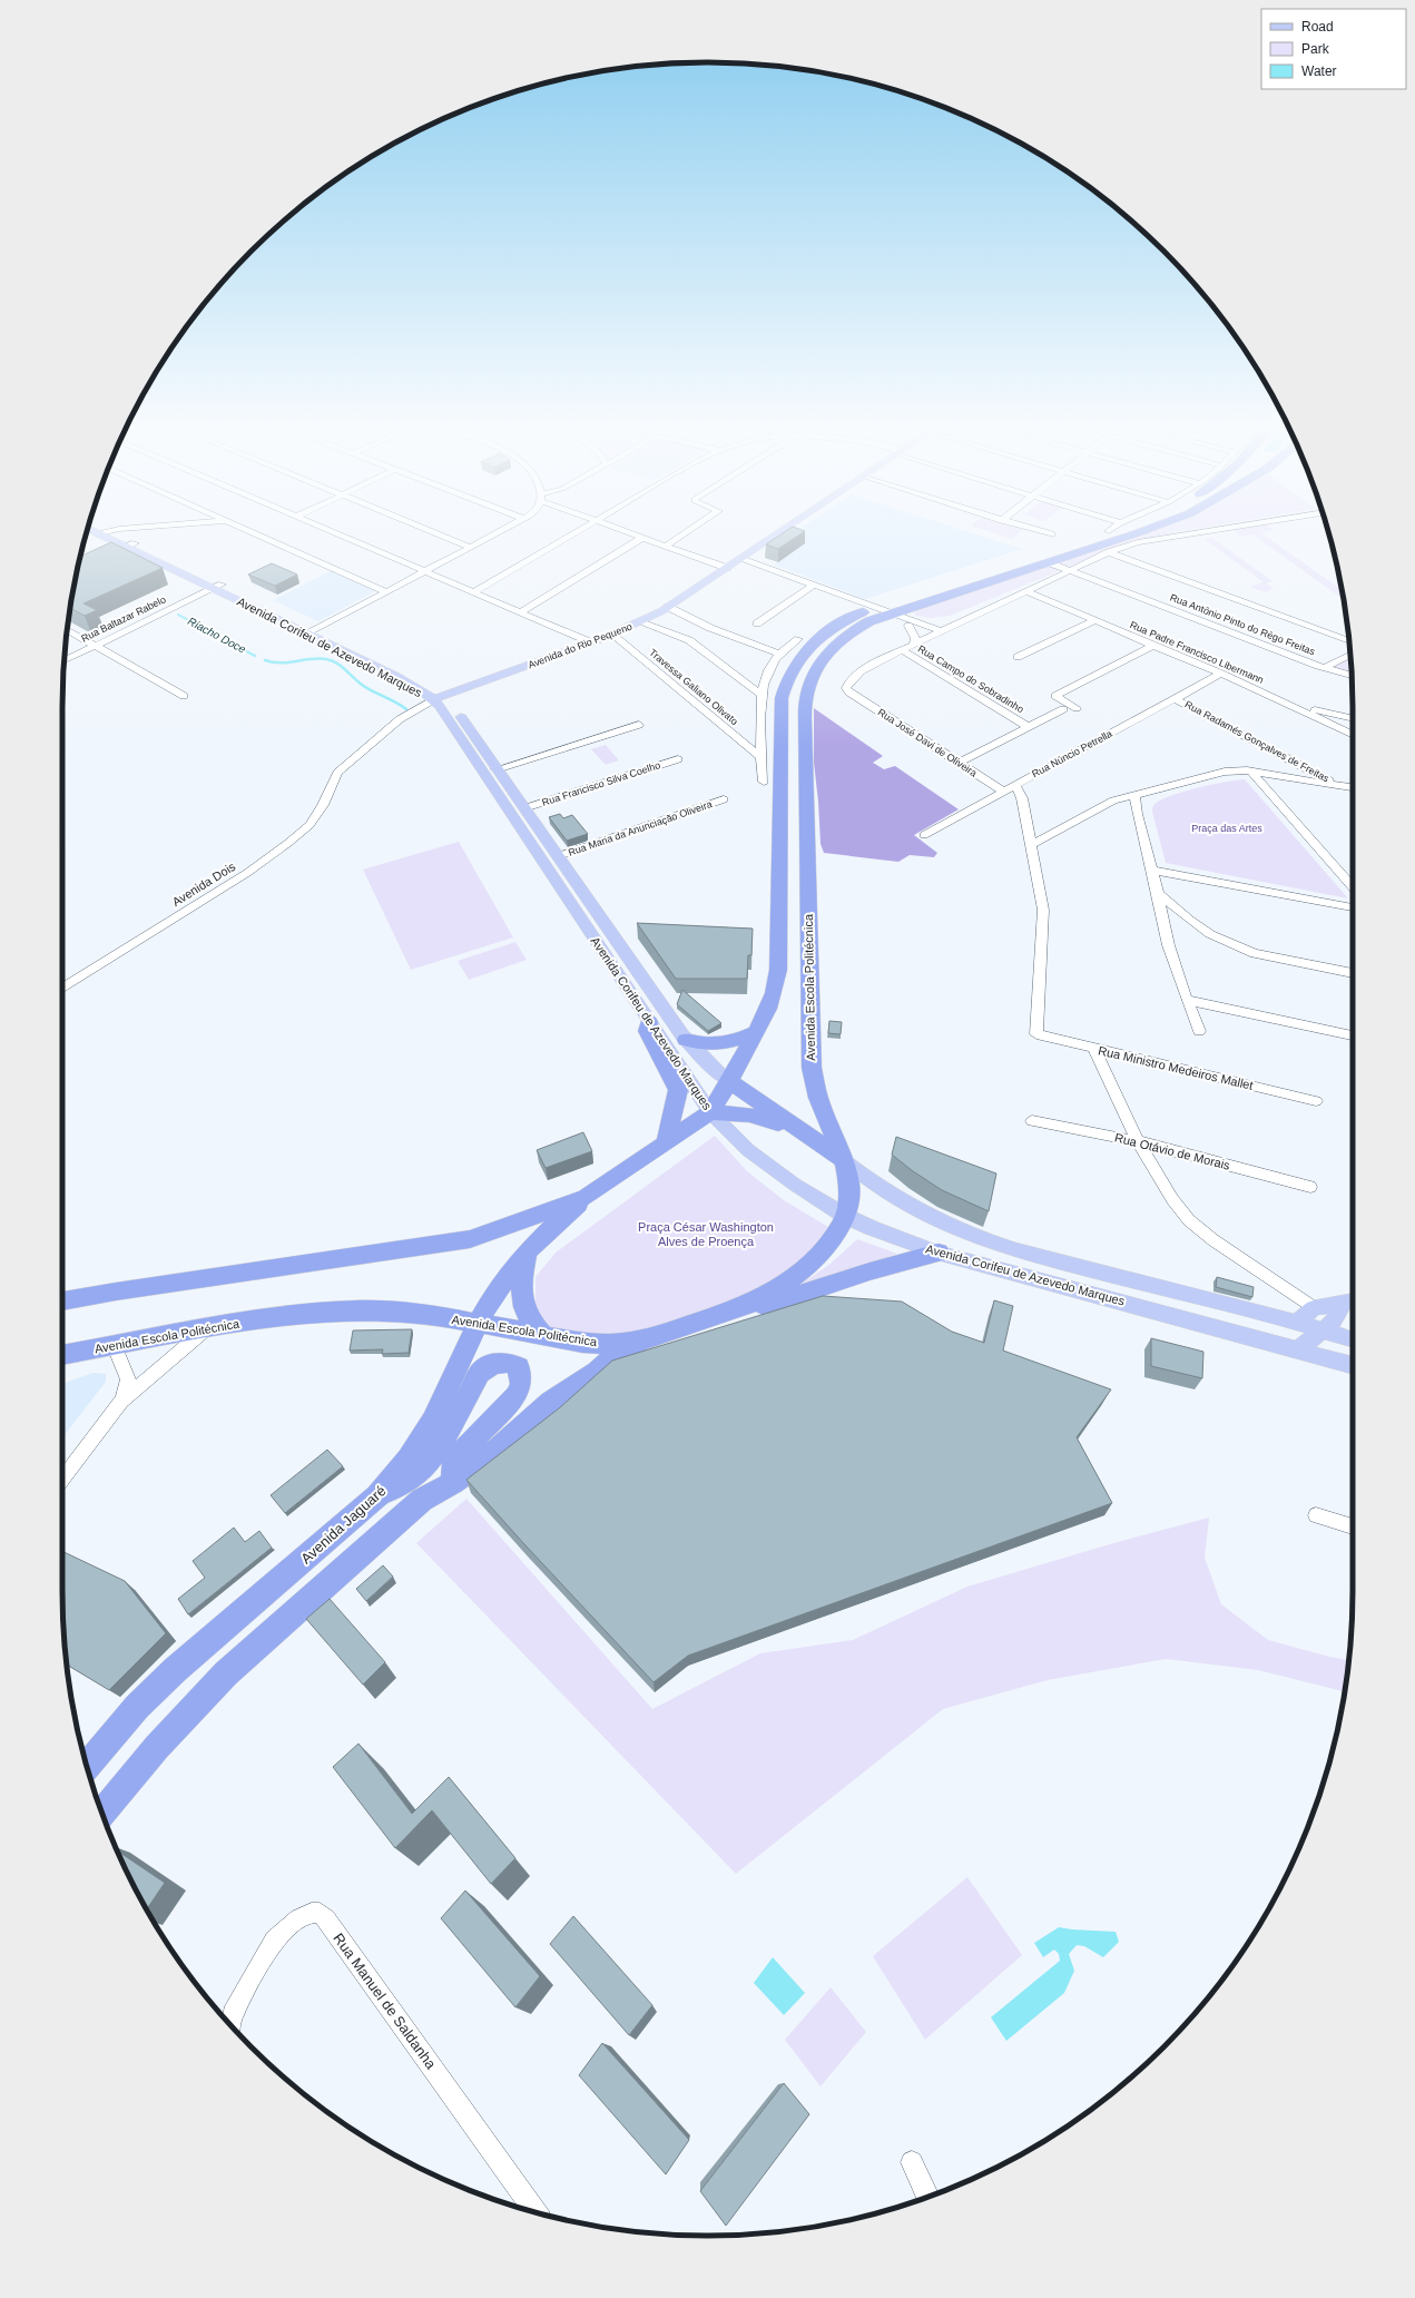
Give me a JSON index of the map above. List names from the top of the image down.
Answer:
{
  "streets": {
    "highway": ["Avenida Corifeu de Azevedo Marques", "Avenida Escola Politécnica", "Avenida Jaguaré"],
    "main road": ["Avenida do Rio Pequeno"],
    "street": [
      "Rua Baltazar Rabelo",
      "Rua Antônio Pinto do Rêgo Freitas",
      "Rua Padre Francisco Libermann",
      "Rua Campo do Sobradinho",
      "Travessa Galiano Olivato",
      "Rua Radamés Gonçalves de Freitas",
      "Rua José Davi de Oliveira",
      "Rua Núncio Petrella",
      "Rua Francisco Silva Coelho",
      "Rua Maria da Anunciação Oliveira",
      "Avenida Dois",
      "Rua Ministro Medeiros Mallet",
      "Rua Otávio de Morais",
      "Rua Manuel de Saldanha"
    ]
  },
  "crossings": [
    ["Rua Baltazar Rabelo", "Avenida Corifeu de Azevedo Marques"],
    ["Avenida do Rio Pequeno", "Avenida Corifeu de Azevedo Marques"],
    ["Avenida do Rio Pequeno", "Travessa Galiano Olivato"],
    ["Avenida do Rio Pequeno", "Avenida Dois"],
    ["Avenida Corifeu de Azevedo Marques", "Rua Francisco Silva Coelho"],
    ["Avenida Corifeu de Azevedo Marques", "Rua Maria da Anunciação Oliveira"],
    ["Avenida Corifeu de Azevedo Marques", "Avenida Dois"],
    ["Avenida Corifeu de Azevedo Marques", "Avenida Escola Politécnica"],
    ["Rua Padre Francisco Libermann", "Rua Núncio Petrella"],
    ["Rua Campo do Sobradinho", "Rua José Davi de Oliveira"],
    ["Rua Radamés Gonçalves de Freitas", "Rua Núncio Petrella"],
    ["Rua José Davi de Oliveira", "Rua Núncio Petrella"],
    ["Avenida Escola Politécnica", "Avenida Jaguaré"]
  ],
  "water": ["Riacho Doce"],
  "parks": ["Praça das Artes", "Praça César Washington Alves de Proença"],
  "legend": ["Road", "Park", "Water"]
}
